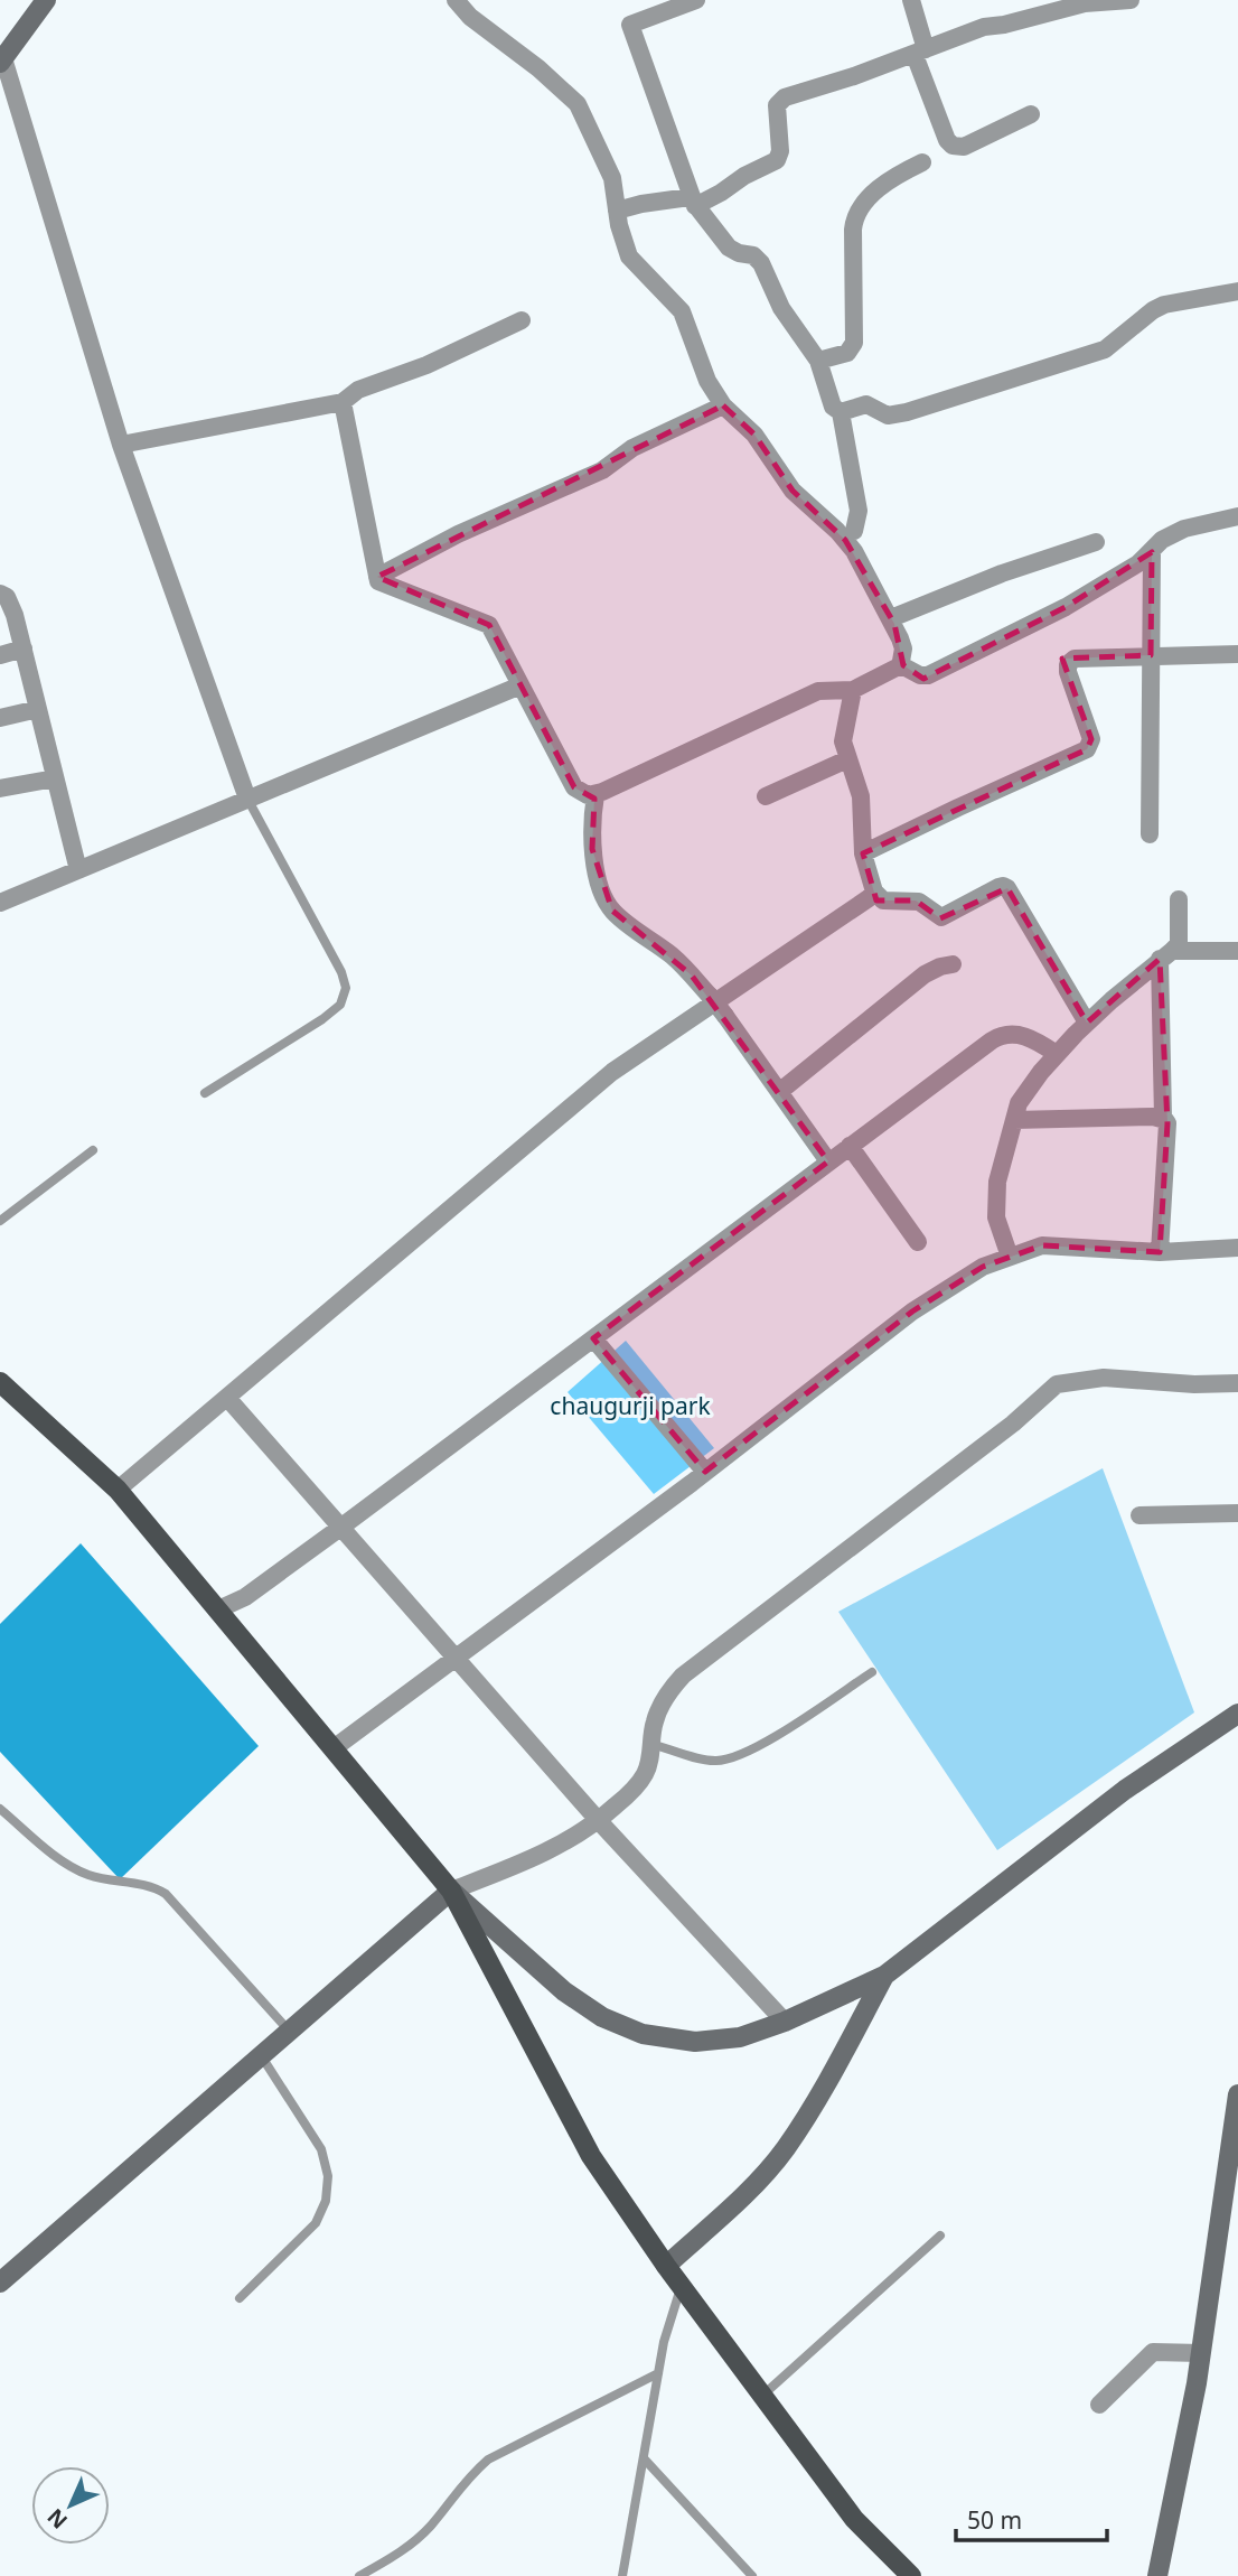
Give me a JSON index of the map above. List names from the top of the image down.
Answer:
{
  "parks": ["chaugurji park"],
  "scale_bar": "50 m",
  "north": "bottom left"
}
